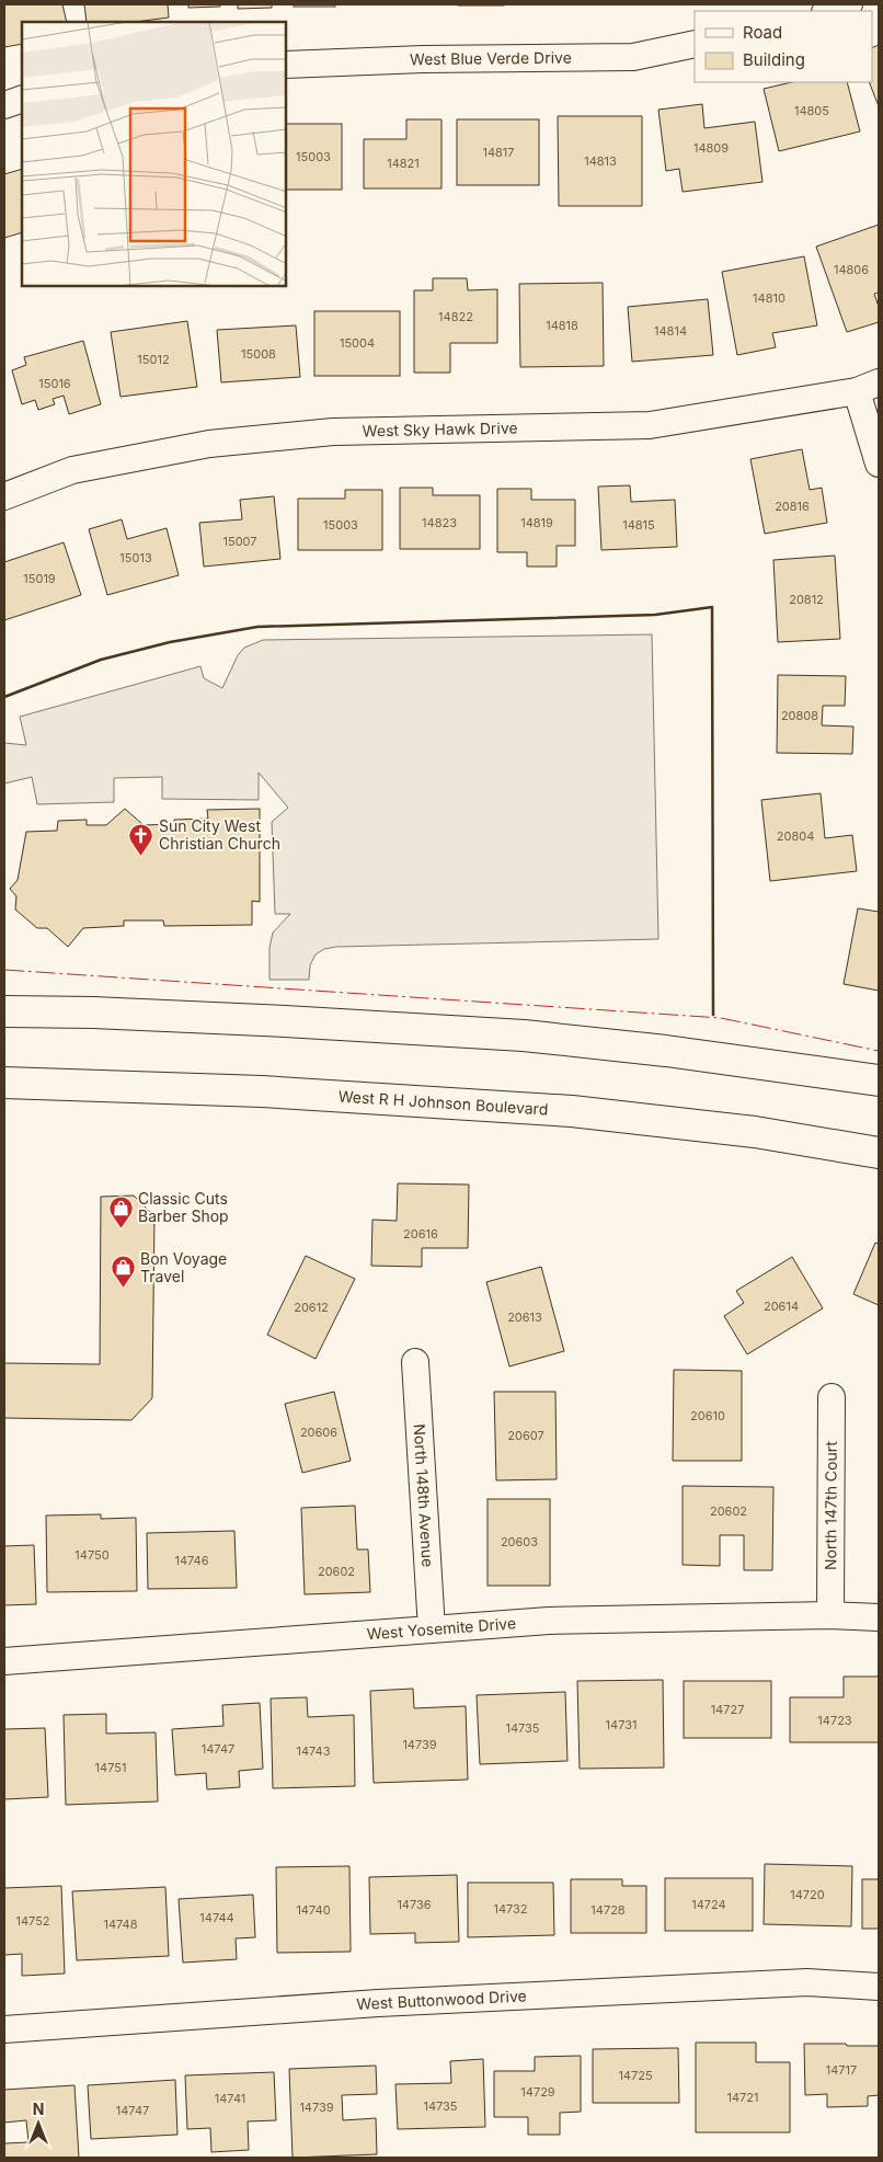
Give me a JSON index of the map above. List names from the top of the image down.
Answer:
{
  "streets": {
    "main road": ["West R H Johnson Boulevard"],
    "street": [
      "West Blue Verde Drive",
      "West Sky Hawk Drive",
      "North 148th Avenue",
      "North 147th Court",
      "West Yosemite Drive",
      "West Buttonwood Drive"
    ]
  },
  "crossings": [
    ["North 148th Avenue", "West Yosemite Drive"],
    ["North 147th Court", "West Yosemite Drive"]
  ],
  "places": {
    "church": ["Sun City West Christian Church"],
    "shop": ["Classic Cuts Barber Shop", "Bon Voyage Travel"]
  },
  "house_numbers": [
    "14805",
    "14809",
    "14817",
    "15003",
    "14813",
    "14821",
    "14806",
    "14810",
    "14822",
    "14818",
    "14814",
    "15004",
    "15008",
    "15012",
    "15016",
    "20816",
    "14823",
    "14819",
    "15003",
    "14815",
    "15007",
    "15013",
    "15019",
    "20812",
    "20808",
    "20804",
    "20616",
    "20614",
    "20612",
    "20613",
    "20610",
    "20606",
    "20607",
    "20602",
    "20603",
    "14750",
    "14746",
    "20602",
    "14727",
    "14723",
    "14731",
    "14735",
    "14739",
    "14747",
    "14743",
    "14751",
    "14720",
    "14736",
    "14724",
    "14732",
    "14740",
    "14728",
    "14744",
    "14752",
    "14748",
    "14717",
    "14725",
    "14729",
    "14721",
    "14741",
    "14735",
    "14739",
    "14747"
  ],
  "legend": ["Road", "Building"],
  "north": "top"
}
